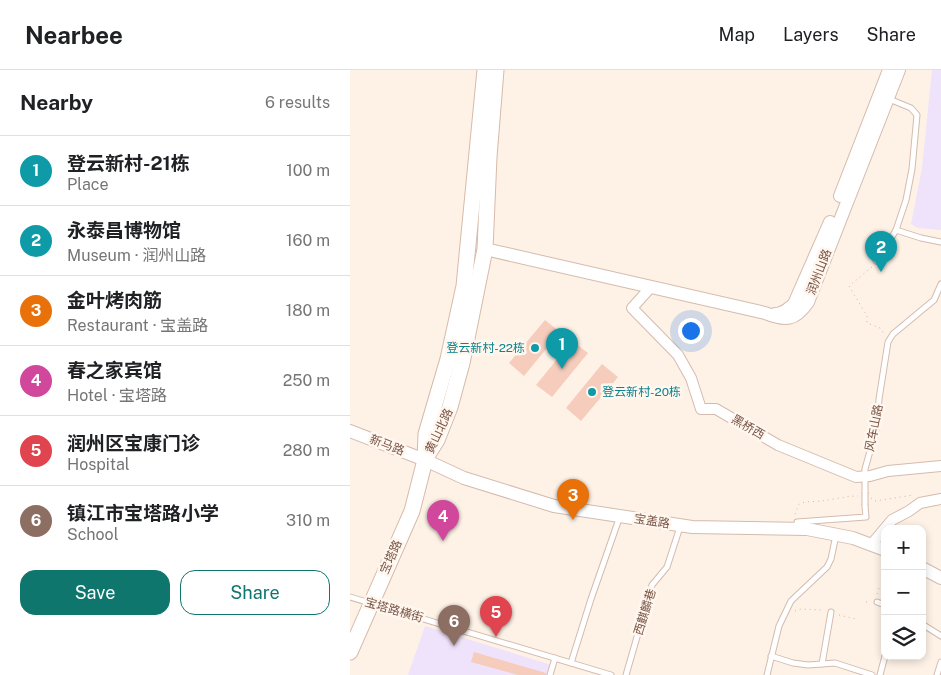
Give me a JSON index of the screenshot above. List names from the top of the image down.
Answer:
{
  "streets": {
    "main road": ["黄山北路", "宝塔路"],
    "street": [
      "润州山路",
      "黑桥西",
      "新马路",
      "宝盖路"
    ],
    "lane": ["风车山路", "宝塔路横街", "西麒麟巷"]
  },
  "crossings": [
    ["润州山路", "黑桥西"],
    ["黑桥西", "风车山路"],
    ["风车山路", "宝盖路"],
    ["黄山北路", "新马路"],
    ["黄山北路", "宝盖路"],
    ["黄山北路", "宝塔路"],
    ["新马路", "宝盖路"],
    ["新马路", "宝塔路"],
    ["宝盖路", "宝塔路"],
    ["宝盖路", "西麒麟巷"],
    ["宝塔路", "宝塔路横街"]
  ],
  "places": ["登云新村-22栋", "登云新村-20栋"],
  "page": {
    "header": "Nearbee",
    "nav": ["Map", "Layers", "Share"],
    "heading": ["Nearby", "6 results"],
    "list": [
      {
        "mark": "1",
        "name": "登云新村-21栋",
        "note": "Place",
        "value": "100 m"
      },
      {
        "mark": "2",
        "name": "永泰昌博物馆",
        "note": "Museum · 润州山路",
        "value": "160 m"
      },
      {
        "mark": "3",
        "name": "金叶烤肉筋",
        "note": "Restaurant · 宝盖路",
        "value": "180 m"
      },
      {
        "mark": "4",
        "name": "春之家宾馆",
        "note": "Hotel · 宝塔路",
        "value": "250 m"
      },
      {
        "mark": "5",
        "name": "润州区宝康门诊",
        "note": "Hospital",
        "value": "280 m"
      },
      {
        "mark": "6",
        "name": "镇江市宝塔路小学",
        "note": "School",
        "value": "310 m"
      }
    ],
    "pins": [
      "2",
      "1",
      "3",
      "4",
      "5",
      "6"
    ],
    "map_buttons": ["+", "−"],
    "buttons": ["Save", "Share"]
  }
}
